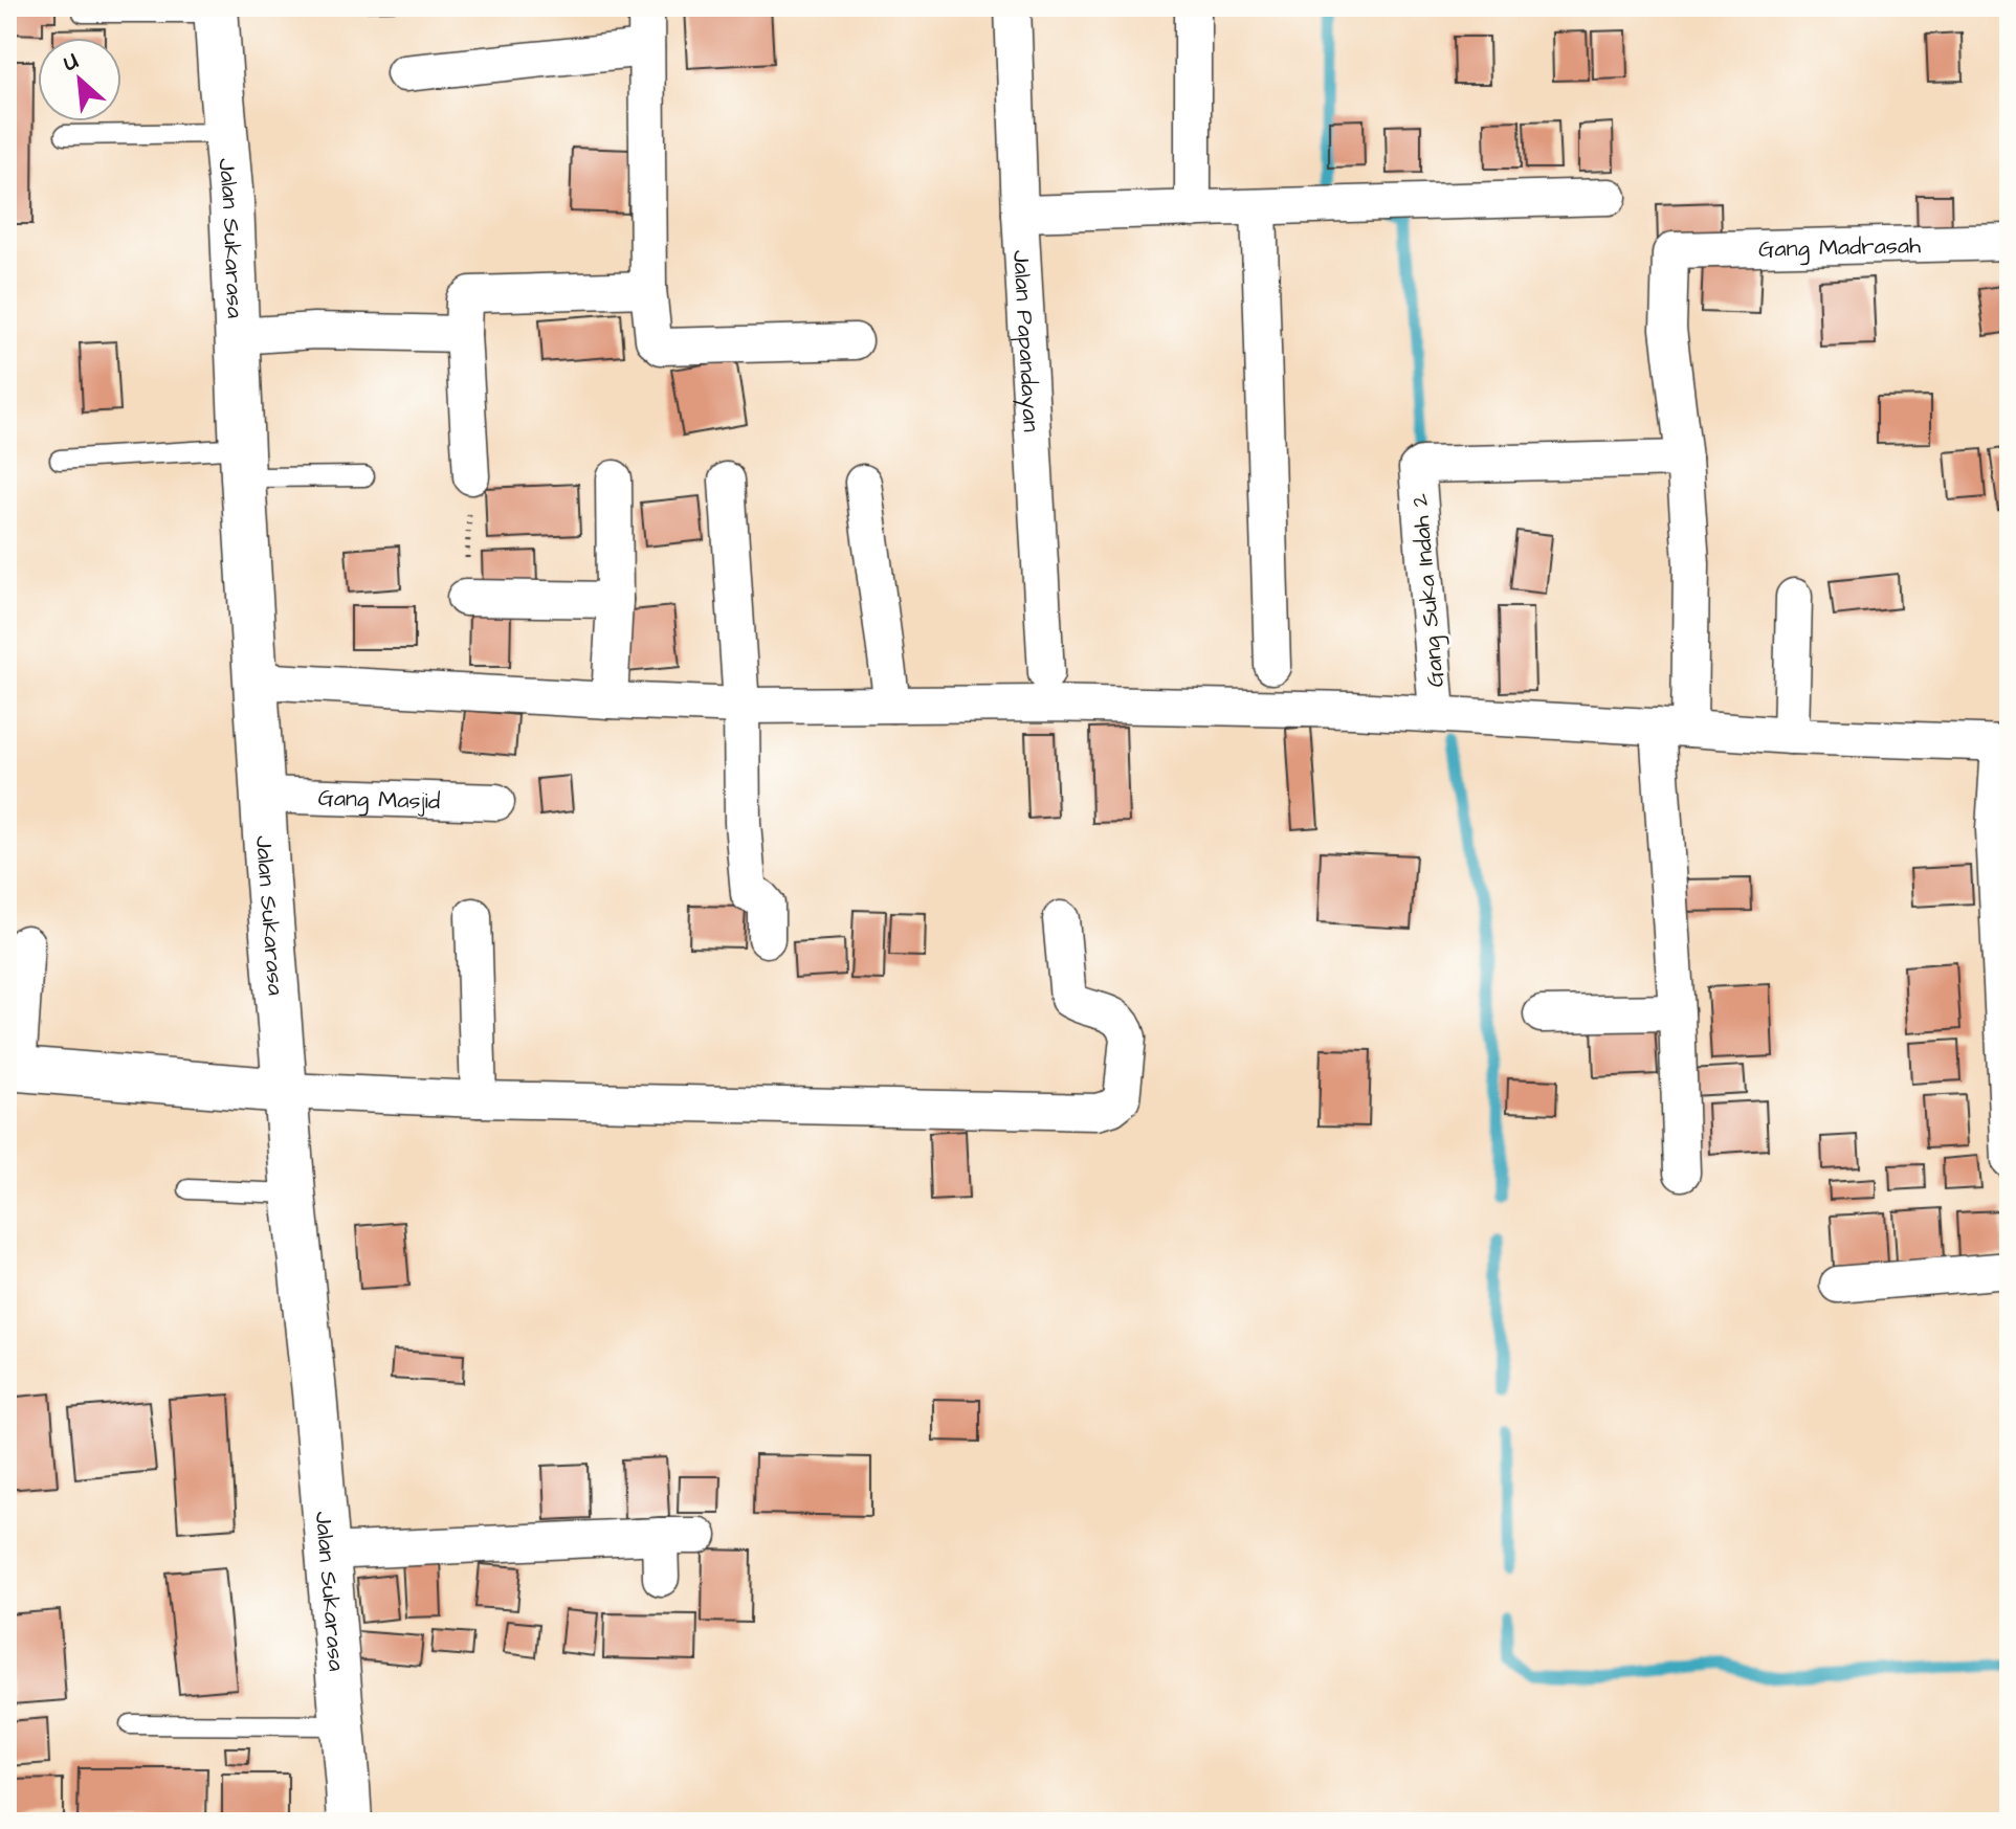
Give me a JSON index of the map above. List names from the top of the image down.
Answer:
{
  "streets": {
    "street": [
      "Jalan Sukarasa",
      "Gang Madrasah",
      "Jalan Papandayan",
      "Gang Suka Indah 2",
      "Gang Masjid"
    ]
  },
  "crossings": [
    ["Jalan Sukarasa", "Gang Masjid"],
    ["Gang Madrasah", "Gang Suka Indah 2"]
  ],
  "north": "top left"
}
